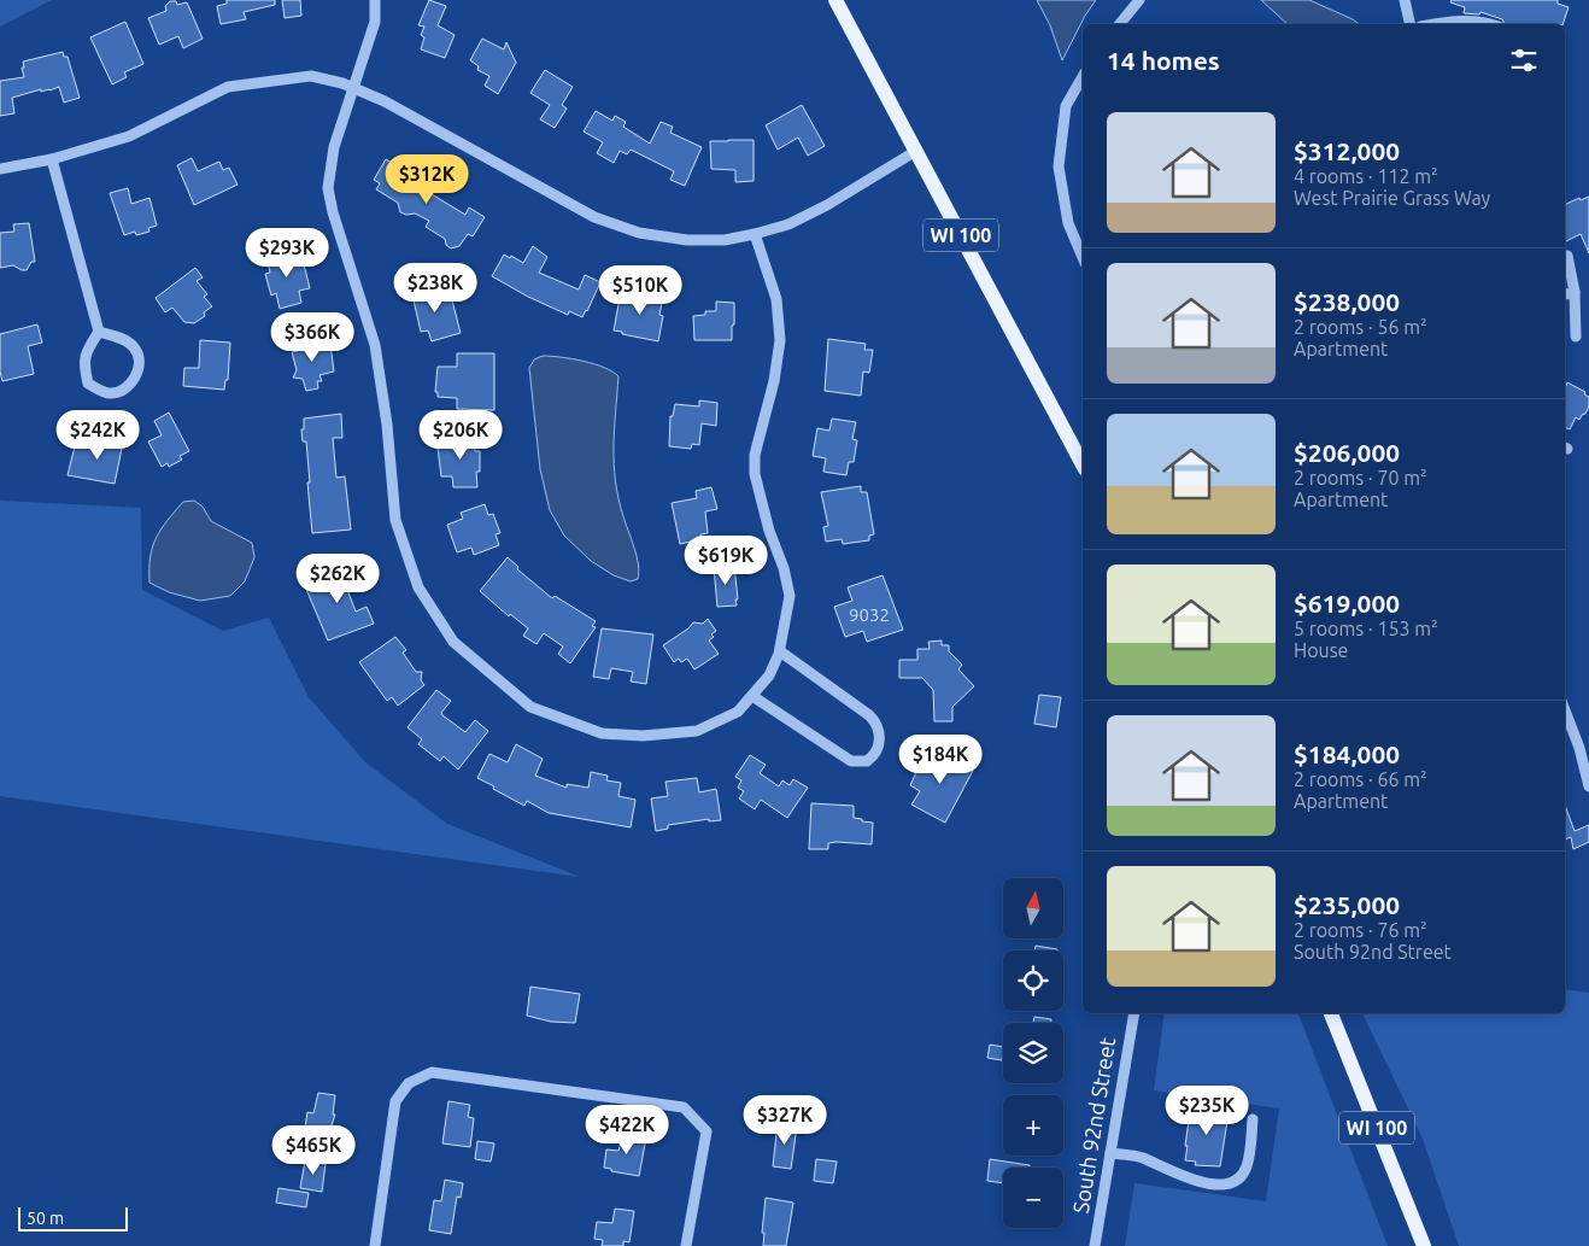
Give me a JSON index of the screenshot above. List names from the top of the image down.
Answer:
{
  "streets": {
    "main road": ["WI 100"],
    "street": ["South 92nd Street"]
  },
  "house_numbers": ["9032"],
  "scale_bar": "50 m",
  "north": "top",
  "page": {
    "heading": "14 homes",
    "list": [
      {
        "name": "$312,000",
        "note": "4 rooms · 112 m² · West Prairie Grass Way"
      },
      {
        "name": "$238,000",
        "note": "2 rooms · 56 m² · Apartment"
      },
      {
        "name": "$206,000",
        "note": "2 rooms · 70 m² · Apartment"
      },
      {
        "name": "$619,000",
        "note": "5 rooms · 153 m² · House"
      },
      {
        "name": "$184,000",
        "note": "2 rooms · 66 m² · Apartment"
      },
      {
        "name": "$235,000",
        "note": "2 rooms · 76 m² · South 92nd Street"
      }
    ],
    "price": [
      "$312K",
      "$293K",
      "$238K",
      "$510K",
      "$366K",
      "$242K",
      "$206K",
      "$619K",
      "$262K",
      "$184K",
      "$235K",
      "$327K",
      "$422K",
      "$465K"
    ],
    "map_buttons": ["+", "−"],
    "scale": "50 m"
  }
}
